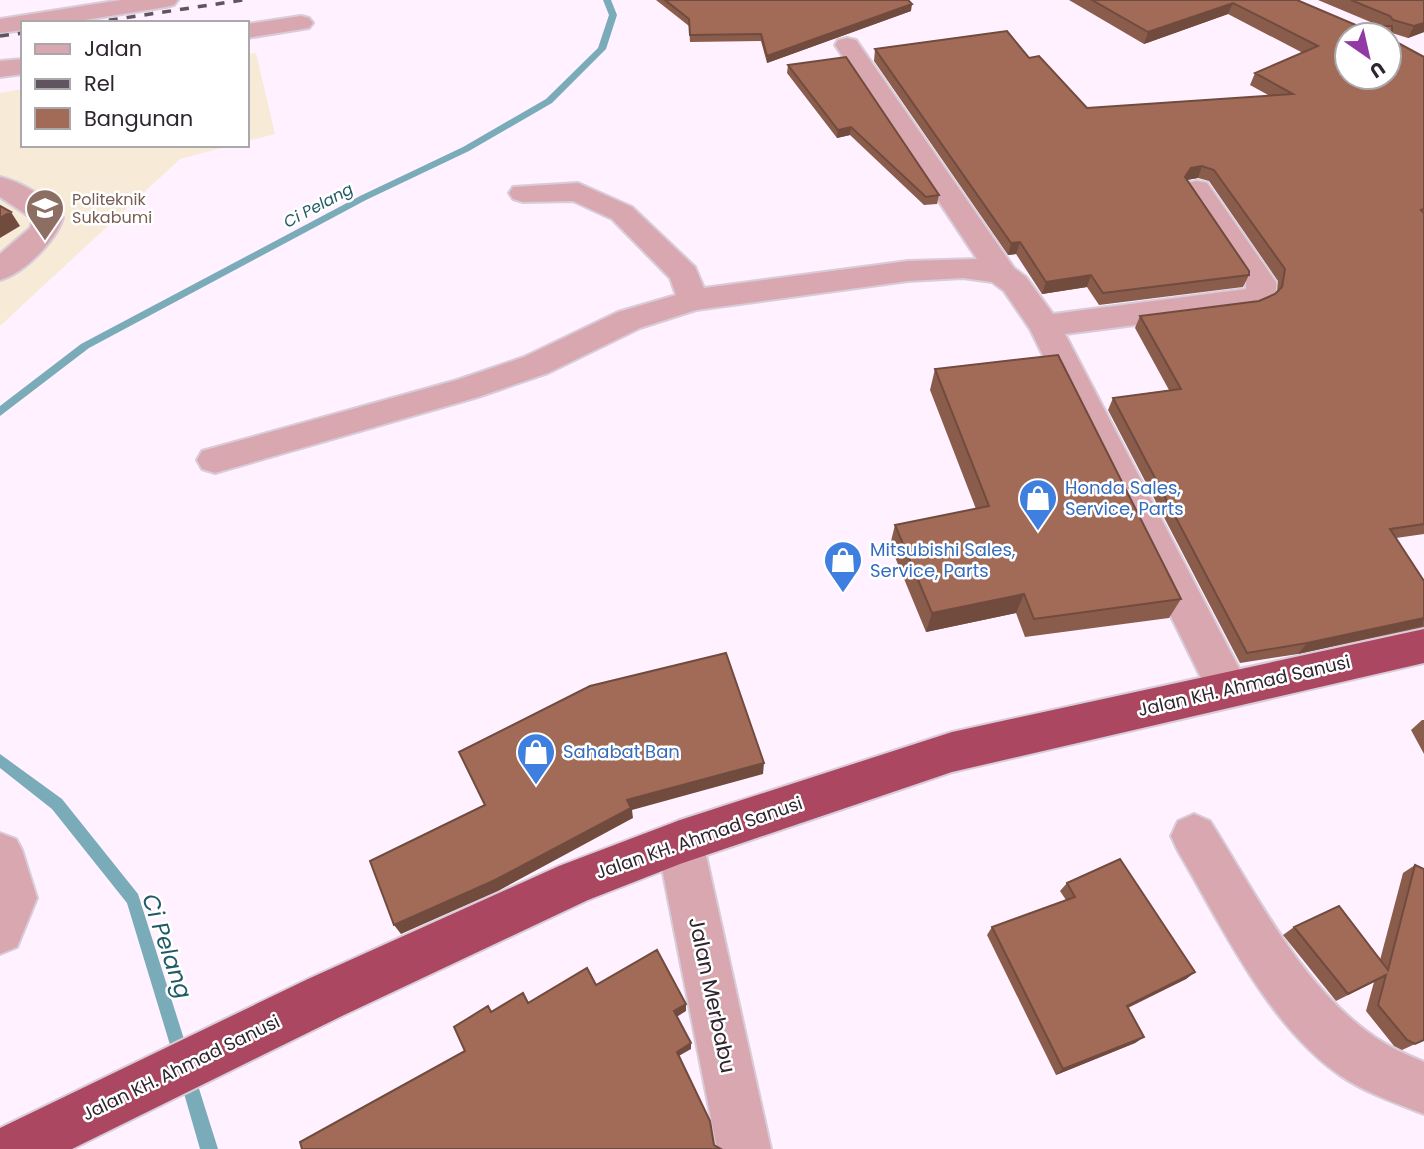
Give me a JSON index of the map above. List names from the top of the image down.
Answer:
{
  "streets": {
    "highway": ["Jalan KH. Ahmad Sanusi"],
    "street": ["Jalan Merbabu"]
  },
  "crossings": [
    ["Jalan KH. Ahmad Sanusi", "Jalan Merbabu"]
  ],
  "water": ["Ci Pelang"],
  "places": {
    "school or university": ["Politeknik Sukabumi"],
    "shop": ["Honda Sales, Service, Parts", "Mitsubishi Sales, Service, Parts", "Sahabat Ban"]
  },
  "legend": ["Jalan", "Rel", "Bangunan"],
  "north": "bottom right"
}
